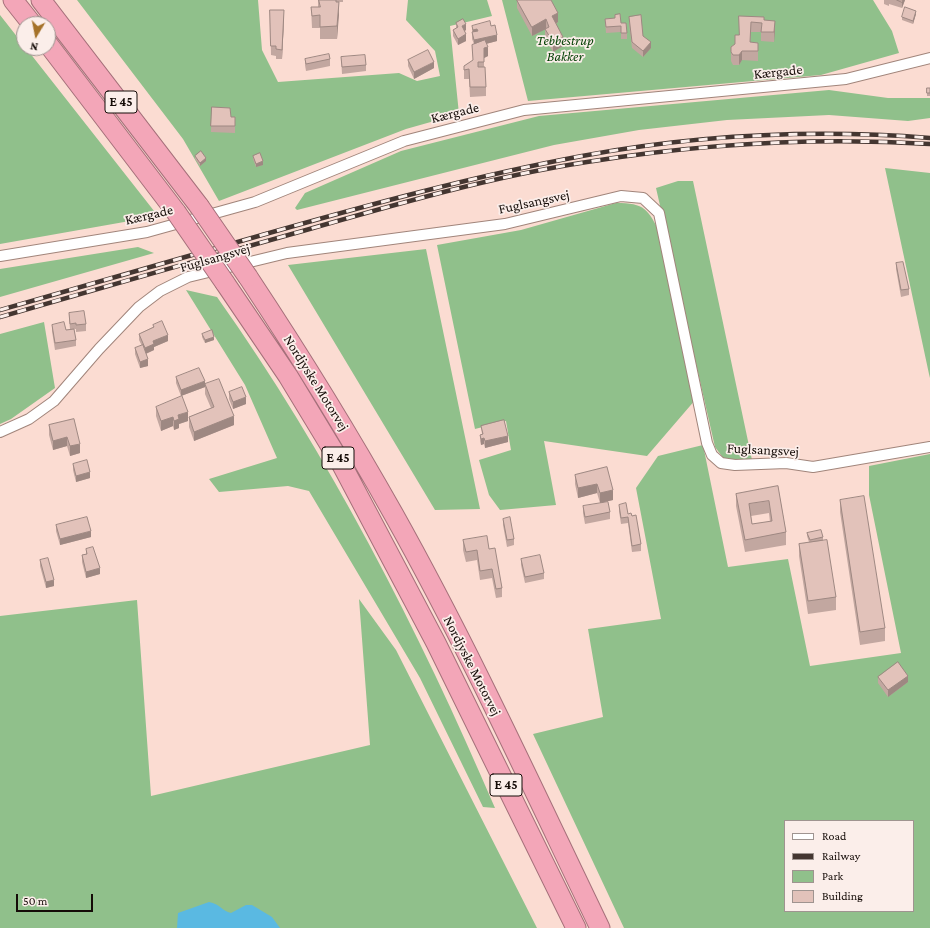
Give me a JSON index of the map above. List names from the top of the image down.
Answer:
{
  "streets": {
    "highway": ["E 45", "Nordjyske Motorvej"],
    "street": ["Kærgade", "Fuglsangsvej"]
  },
  "parks": ["Tebbestrup Bakker"],
  "legend": [
    "Road",
    "Railway",
    "Park",
    "Building"
  ],
  "scale_bar": "50 m",
  "north": "bottom"
}
